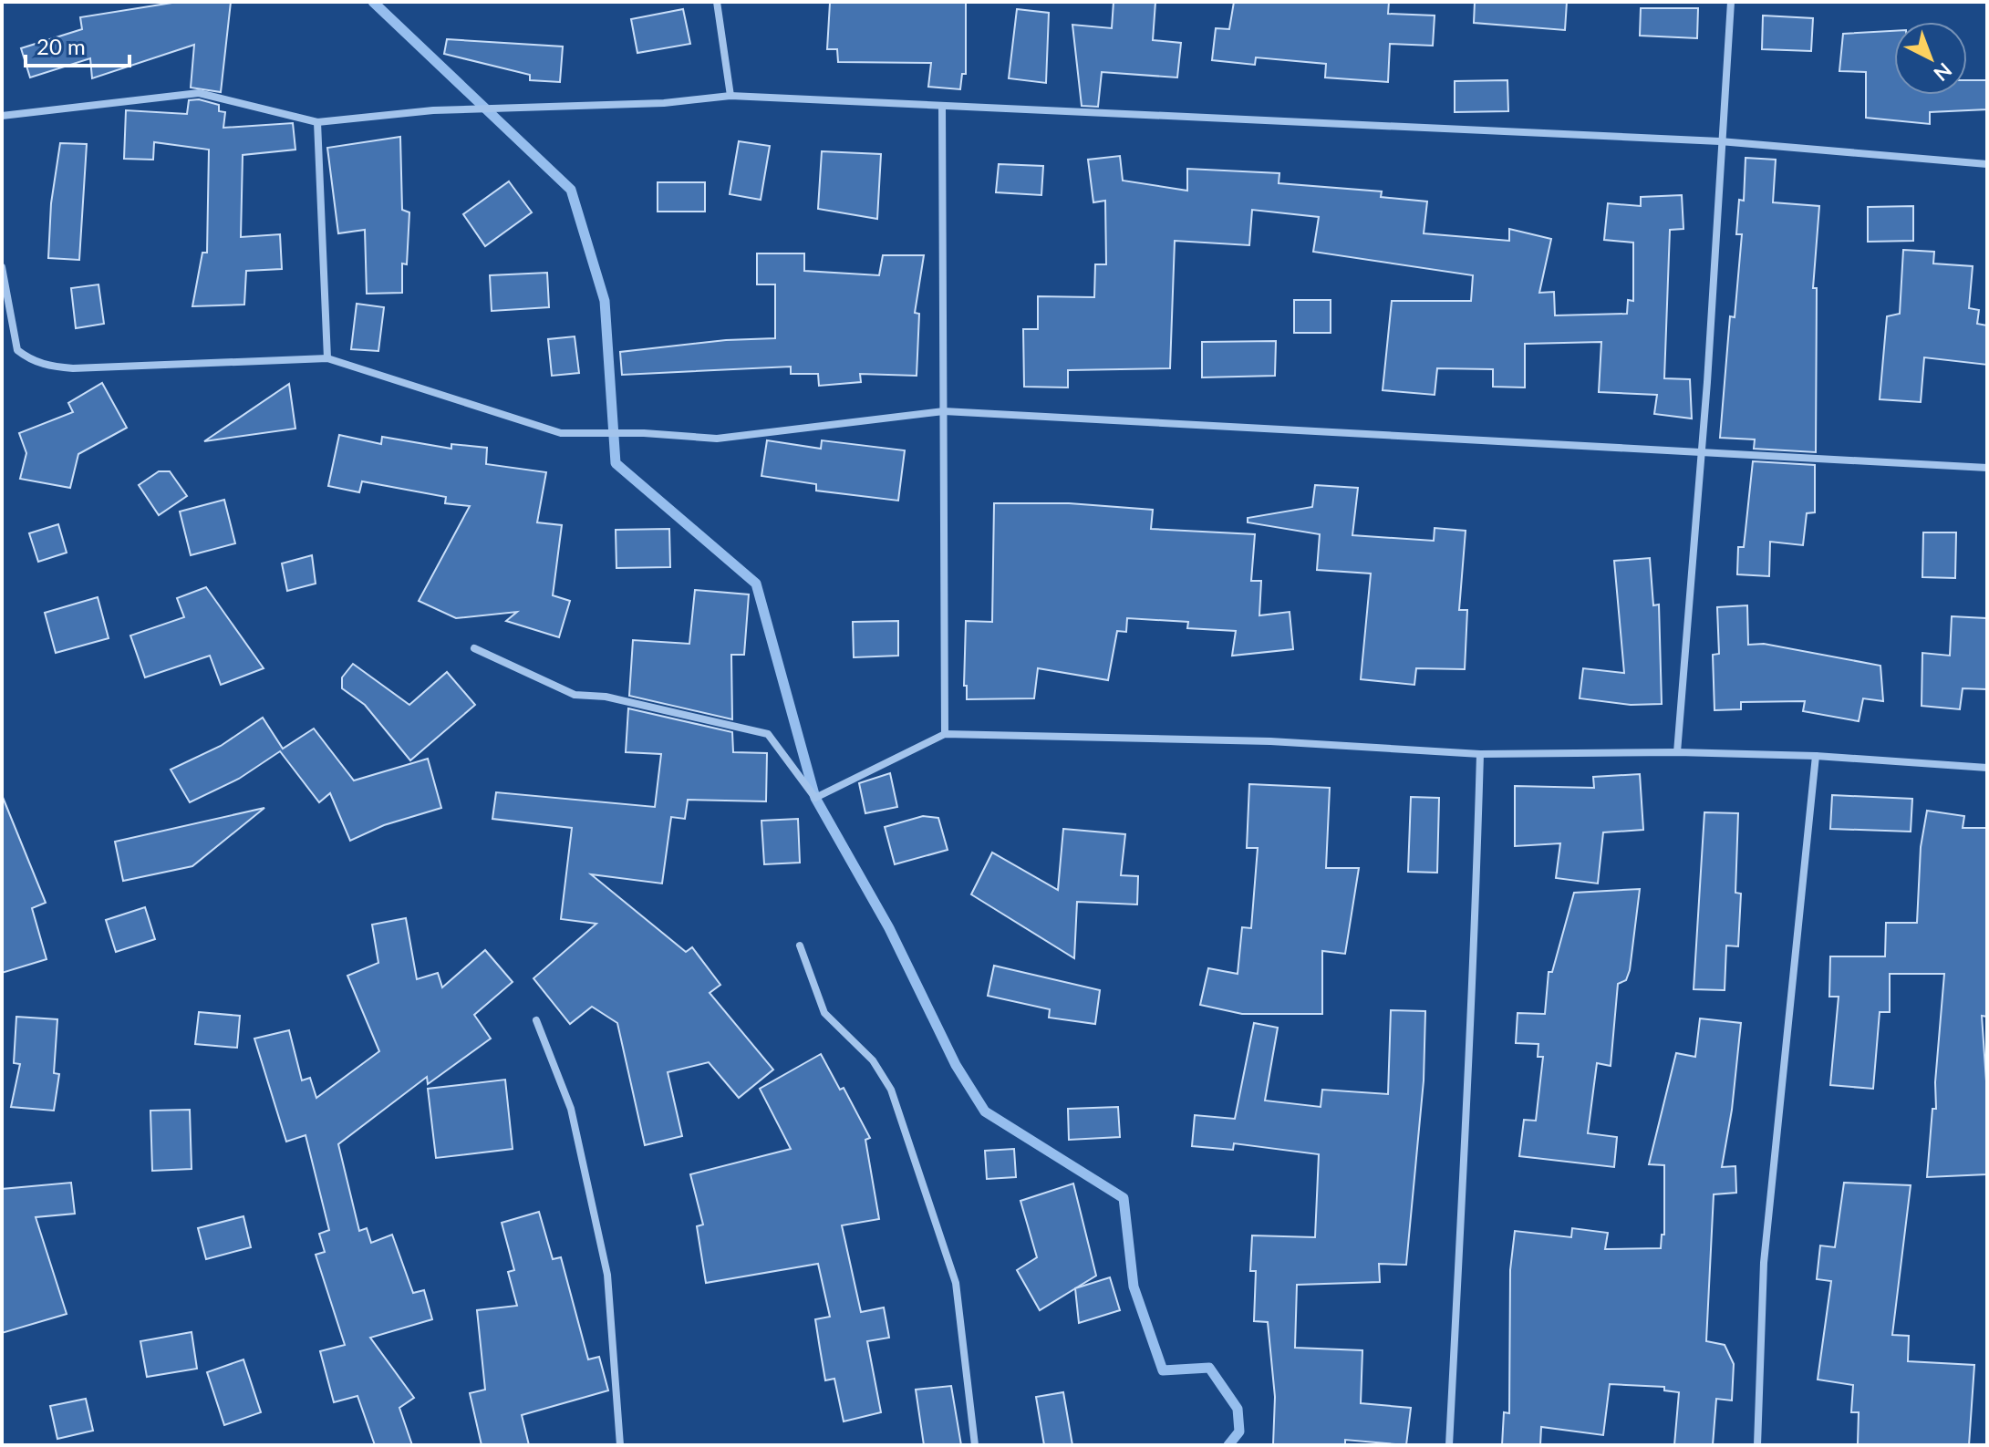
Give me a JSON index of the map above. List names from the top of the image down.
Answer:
{
  "scale_bar": "20 m",
  "north": "bottom right"
}
